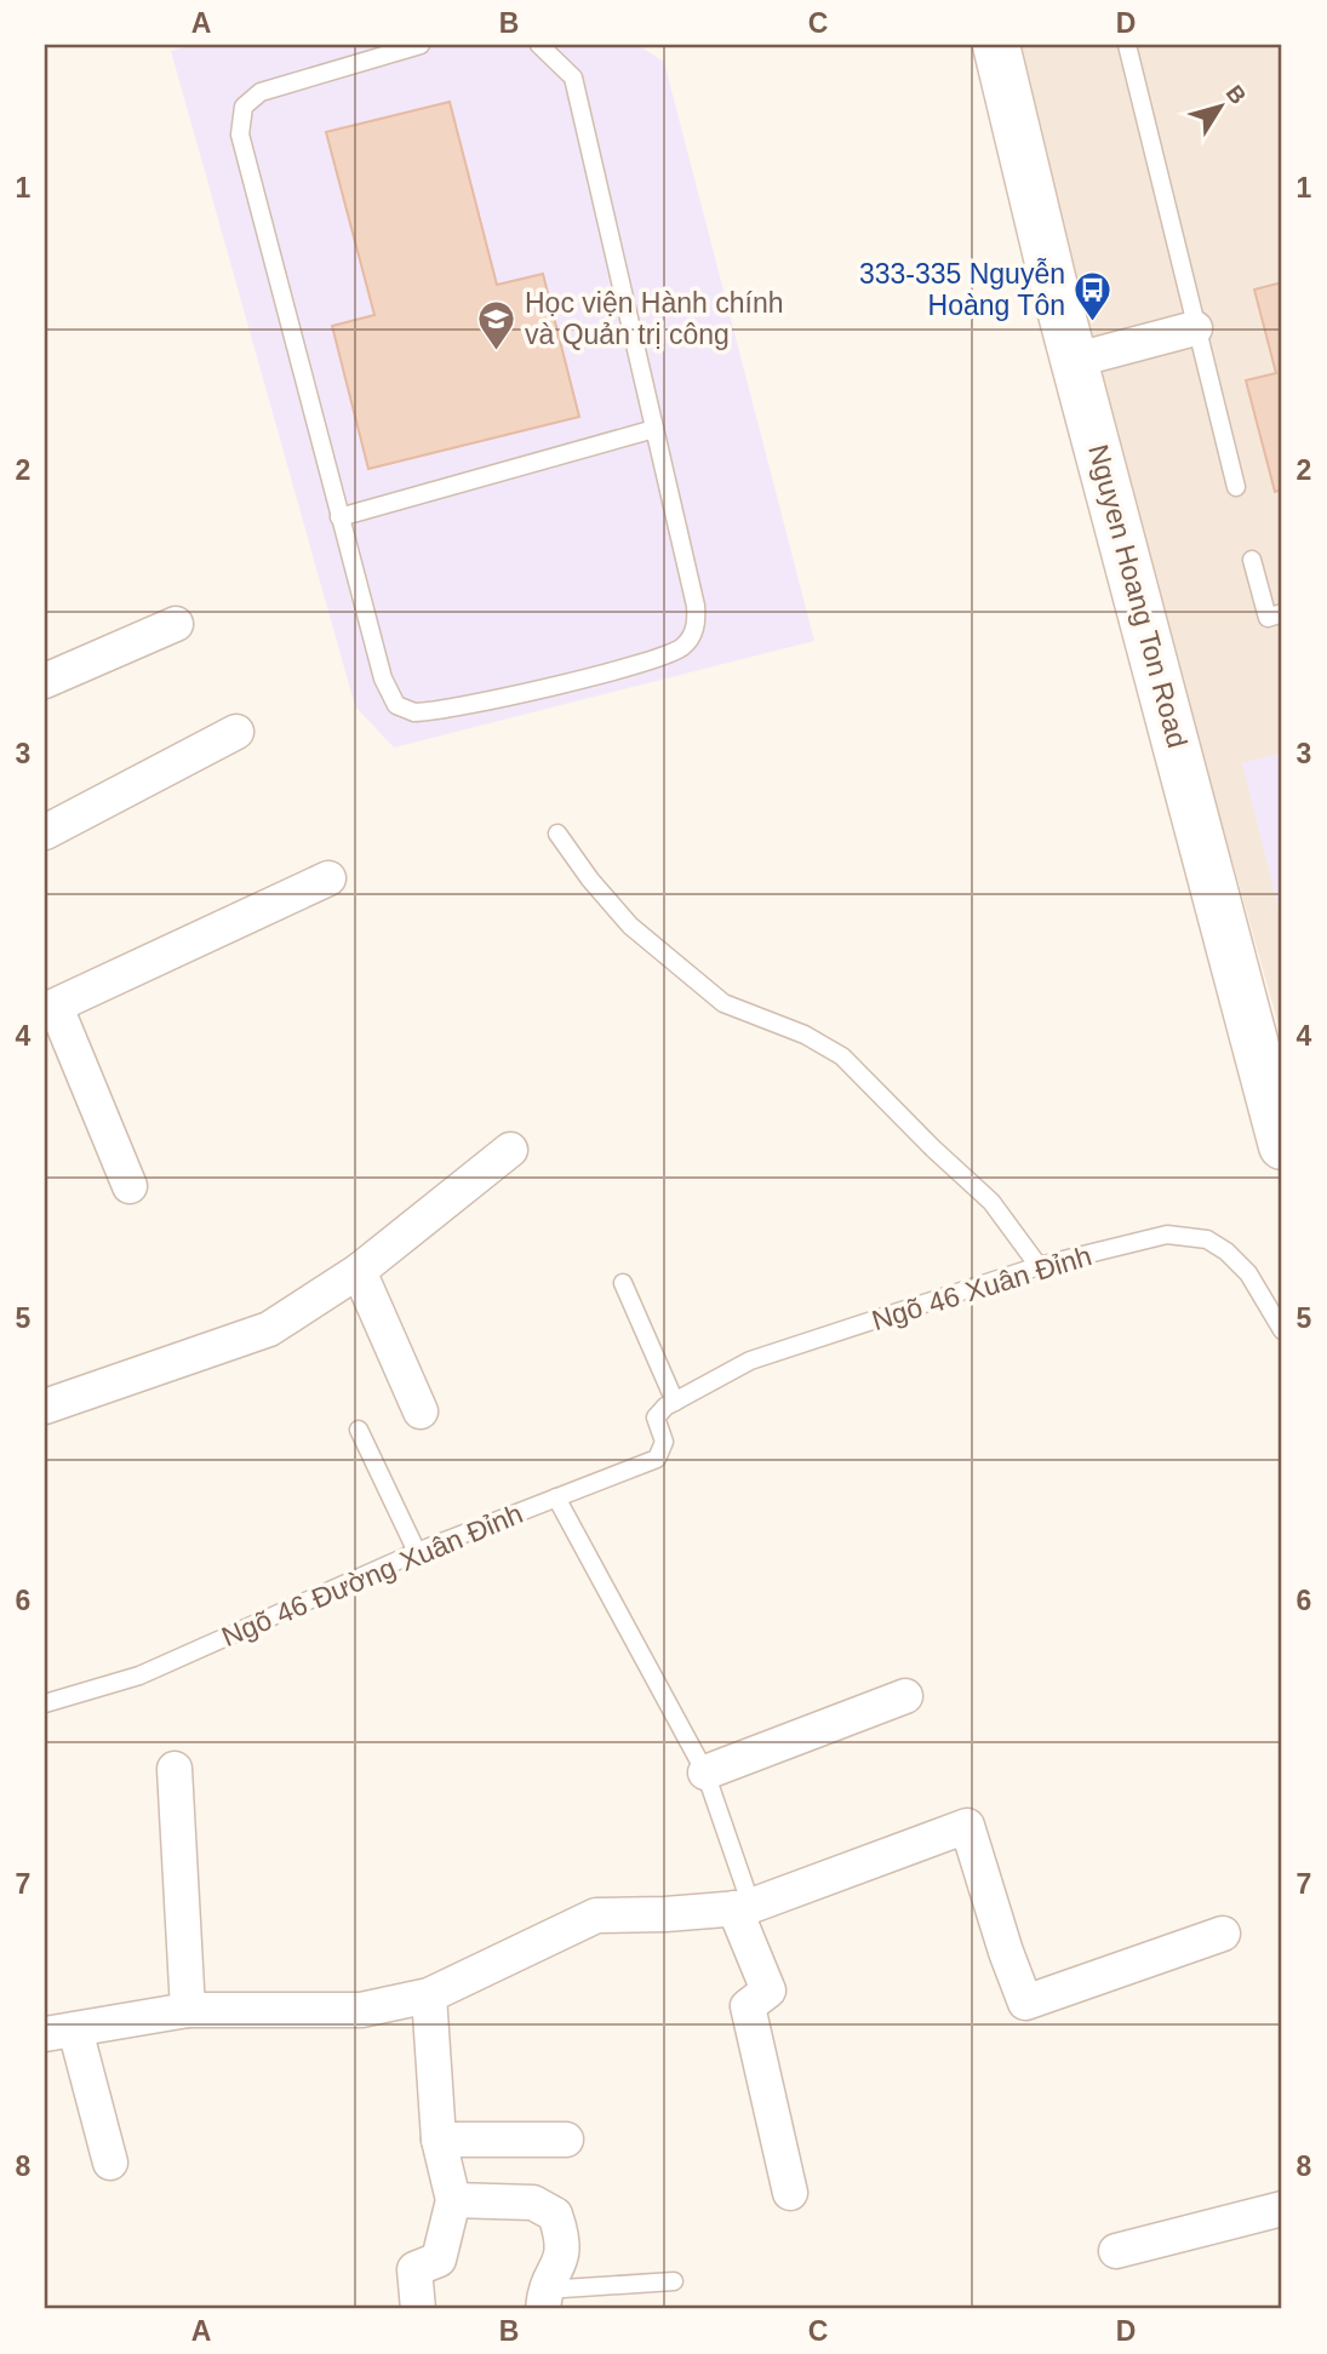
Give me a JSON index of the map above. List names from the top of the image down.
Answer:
{
  "streets": {
    "main road": ["Nguyen Hoang Ton Road"],
    "lane": ["Ngõ 46 Xuân Đỉnh", "Ngõ 46 Đường Xuân Đỉnh"]
  },
  "crossings": [
    ["Ngõ 46 Xuân Đỉnh", "Ngõ 46 Đường Xuân Đỉnh"]
  ],
  "places": {
    "bus stop": ["333-335 Nguyễn Hoàng Tôn"],
    "school or university": ["Học viện Hành chính và Quản trị công"]
  },
  "north": "top right",
  "grid": {
    "columns": [
      "A",
      "B",
      "C",
      "D"
    ],
    "rows": [
      "1",
      "2",
      "3",
      "4",
      "5",
      "6",
      "7",
      "8"
    ]
  }
}
